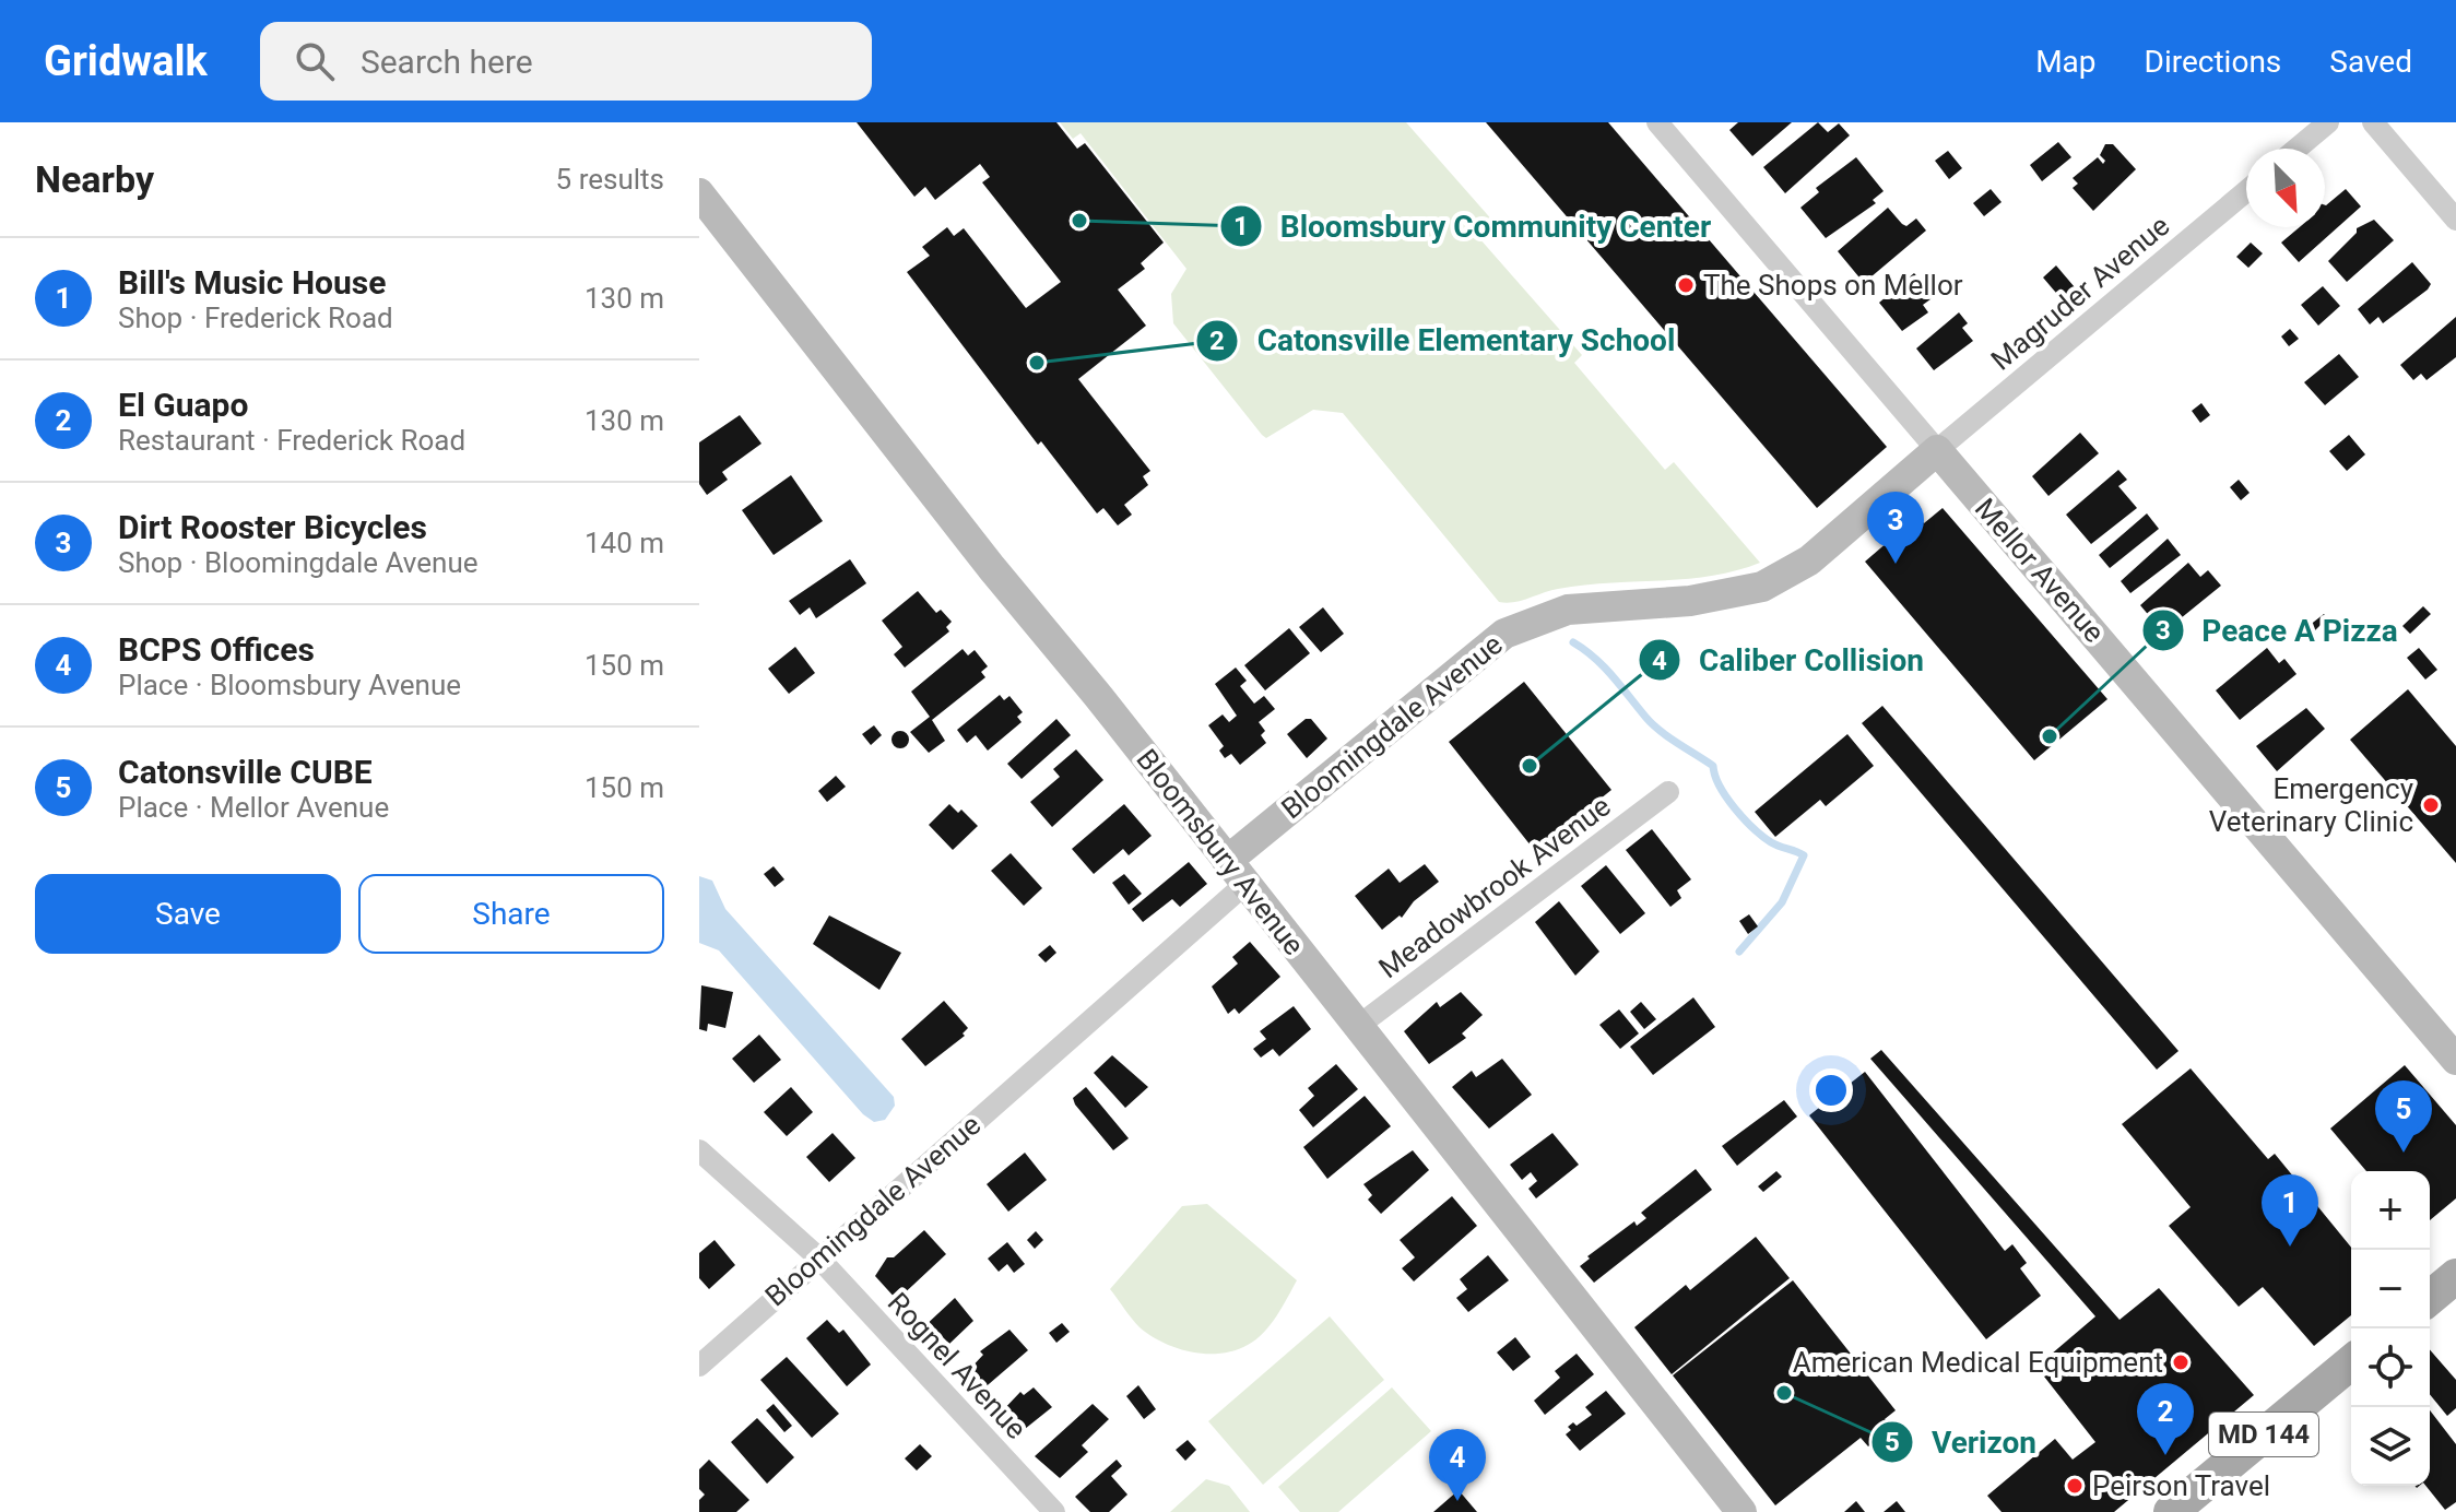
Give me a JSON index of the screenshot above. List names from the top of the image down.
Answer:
{
  "streets": {
    "main road": [
      "Mellor Avenue",
      "Bloomingdale Avenue",
      "Bloomsbury Avenue",
      "MD 144"
    ],
    "street": ["Magruder Avenue", "Meadowbrook Avenue", "Rognel Avenue"]
  },
  "crossings": [
    ["Magruder Avenue", "Mellor Avenue"],
    ["Magruder Avenue", "Bloomingdale Avenue"],
    ["Mellor Avenue", "Bloomingdale Avenue"],
    ["Bloomingdale Avenue", "Bloomsbury Avenue"],
    ["Bloomingdale Avenue", "Rognel Avenue"],
    ["Bloomsbury Avenue", "Meadowbrook Avenue"]
  ],
  "places": [
    "Bloomsbury Community Center",
    "The Shops on Mellor",
    "Catonsville Elementary School",
    "Peace A Pizza",
    "Caliber Collision",
    "Emergency Veterinary Clinic",
    "American Medical Equipment",
    "Verizon",
    "Peirson Travel"
  ],
  "north": "bottom right",
  "page": {
    "header": "Gridwalk",
    "search": "Search here",
    "nav": ["Map", "Directions", "Saved"],
    "heading": ["Nearby", "5 results"],
    "list": [
      {
        "mark": "1",
        "name": "Bill's Music House",
        "note": "Shop · Frederick Road",
        "value": "130 m"
      },
      {
        "mark": "2",
        "name": "El Guapo",
        "note": "Restaurant · Frederick Road",
        "value": "130 m"
      },
      {
        "mark": "3",
        "name": "Dirt Rooster Bicycles",
        "note": "Shop · Bloomingdale Avenue",
        "value": "140 m"
      },
      {
        "mark": "4",
        "name": "BCPS Offices",
        "note": "Place · Bloomsbury Avenue",
        "value": "150 m"
      },
      {
        "mark": "5",
        "name": "Catonsville CUBE",
        "note": "Place · Mellor Avenue",
        "value": "150 m"
      }
    ],
    "pins": [
      "3",
      "5",
      "1",
      "2",
      "4"
    ],
    "buttons": ["Save", "Share"],
    "map_buttons": ["+", "−"]
  }
}
